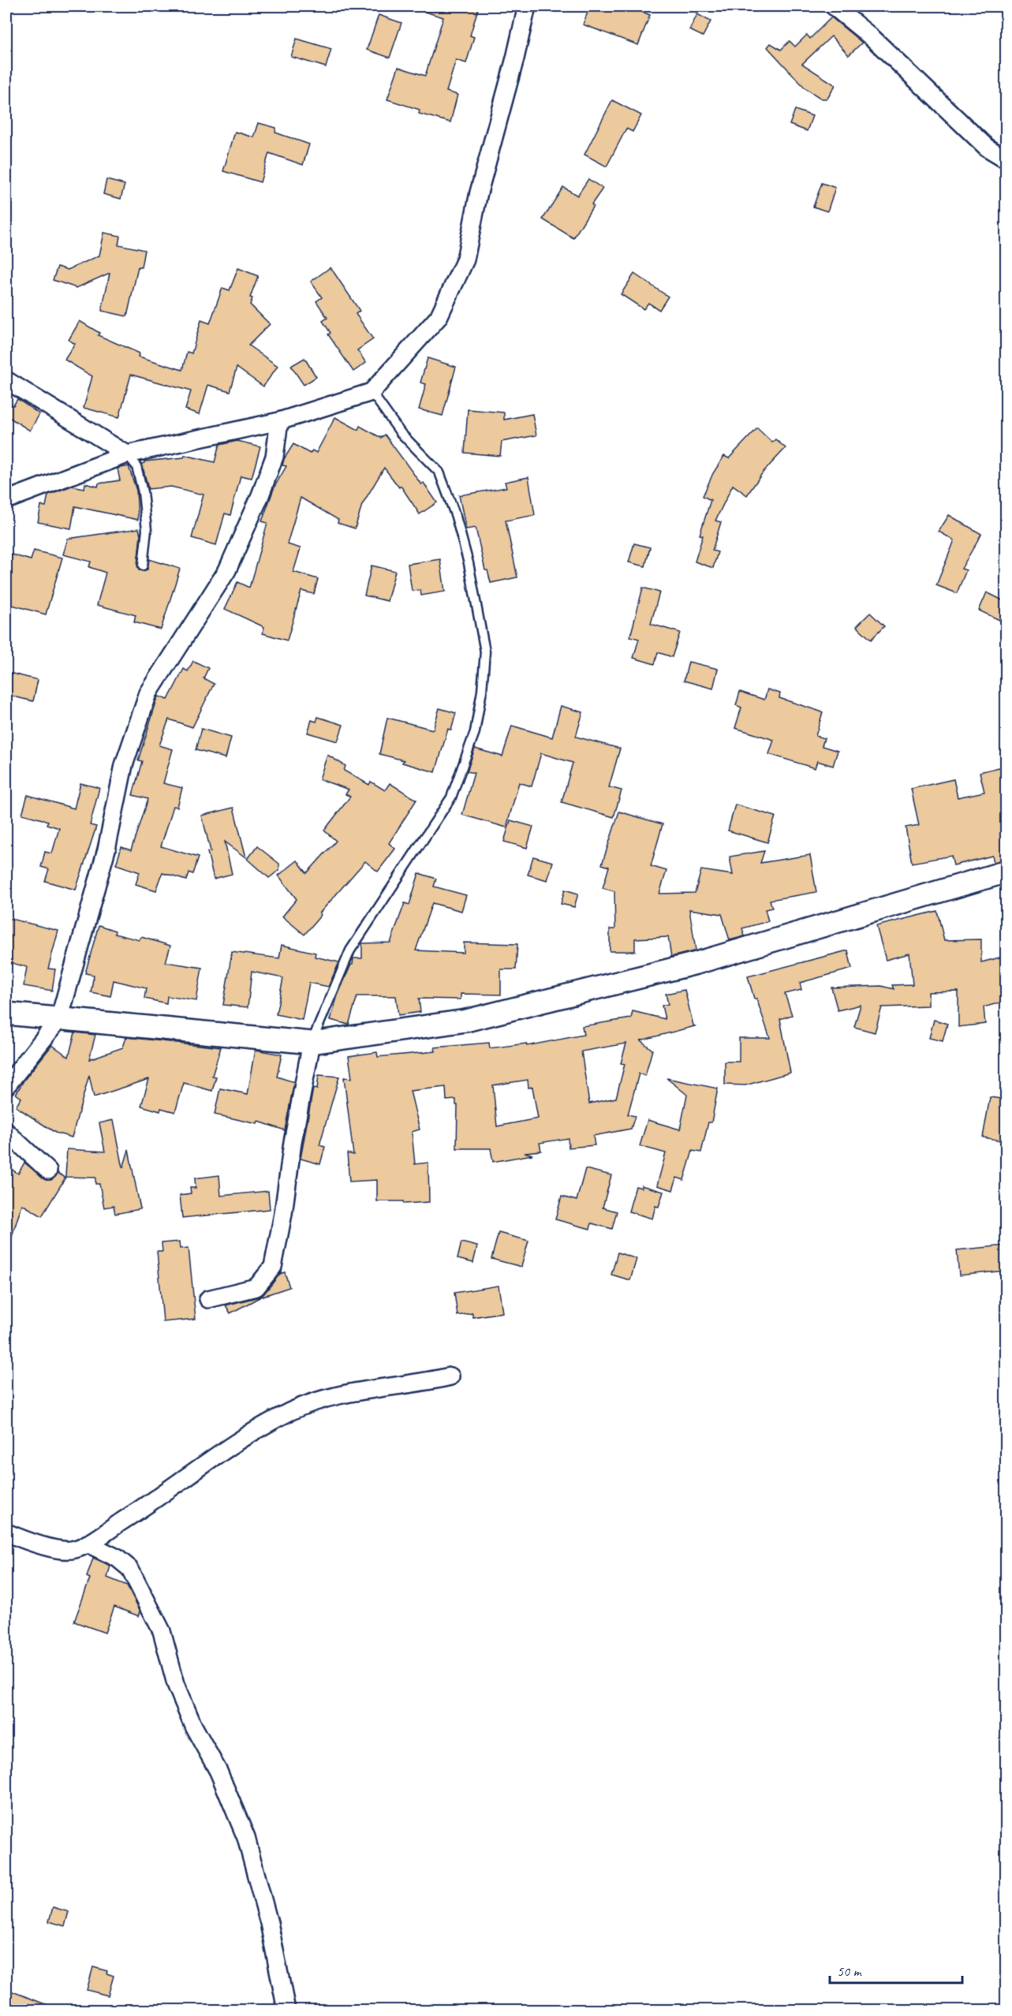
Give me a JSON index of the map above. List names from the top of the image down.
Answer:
{
  "scale_bar": "50 m"
}
